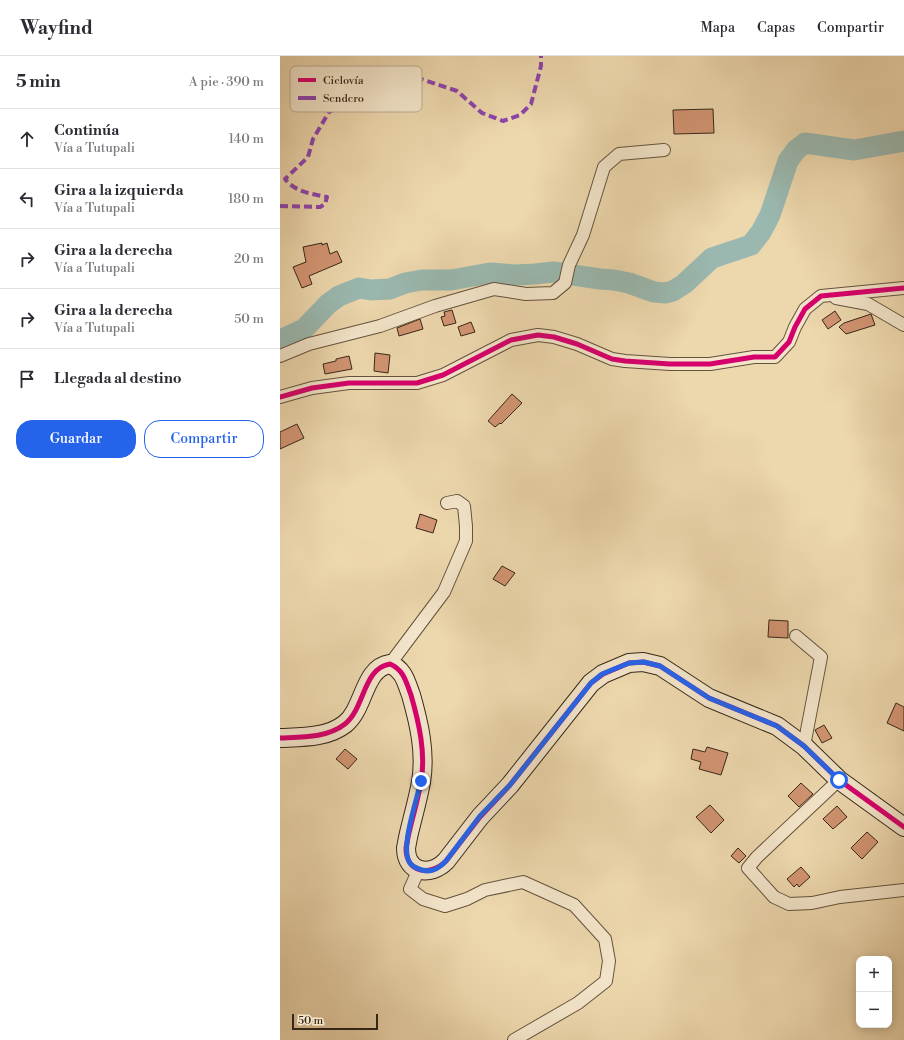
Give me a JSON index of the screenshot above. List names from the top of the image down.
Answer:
{
  "legend": ["Ciclovía", "Sendero"],
  "scale_bar": "50 m",
  "page": {
    "header": "Wayfind",
    "nav": ["Mapa", "Capas", "Compartir"],
    "heading": ["5 min", "A pie · 390 m"],
    "list": [
      ["Continúa", "Vía a Tutupali", "140 m"],
      ["Gira a la izquierda", "Vía a Tutupali", "180 m"],
      ["Gira a la derecha", "Vía a Tutupali", "20 m"],
      ["Gira a la derecha", "Vía a Tutupali", "50 m"],
      "Llegada al destino"
    ],
    "buttons": ["Guardar", "Compartir"],
    "map_buttons": ["+", "−"],
    "scale": "50 m"
  }
}
